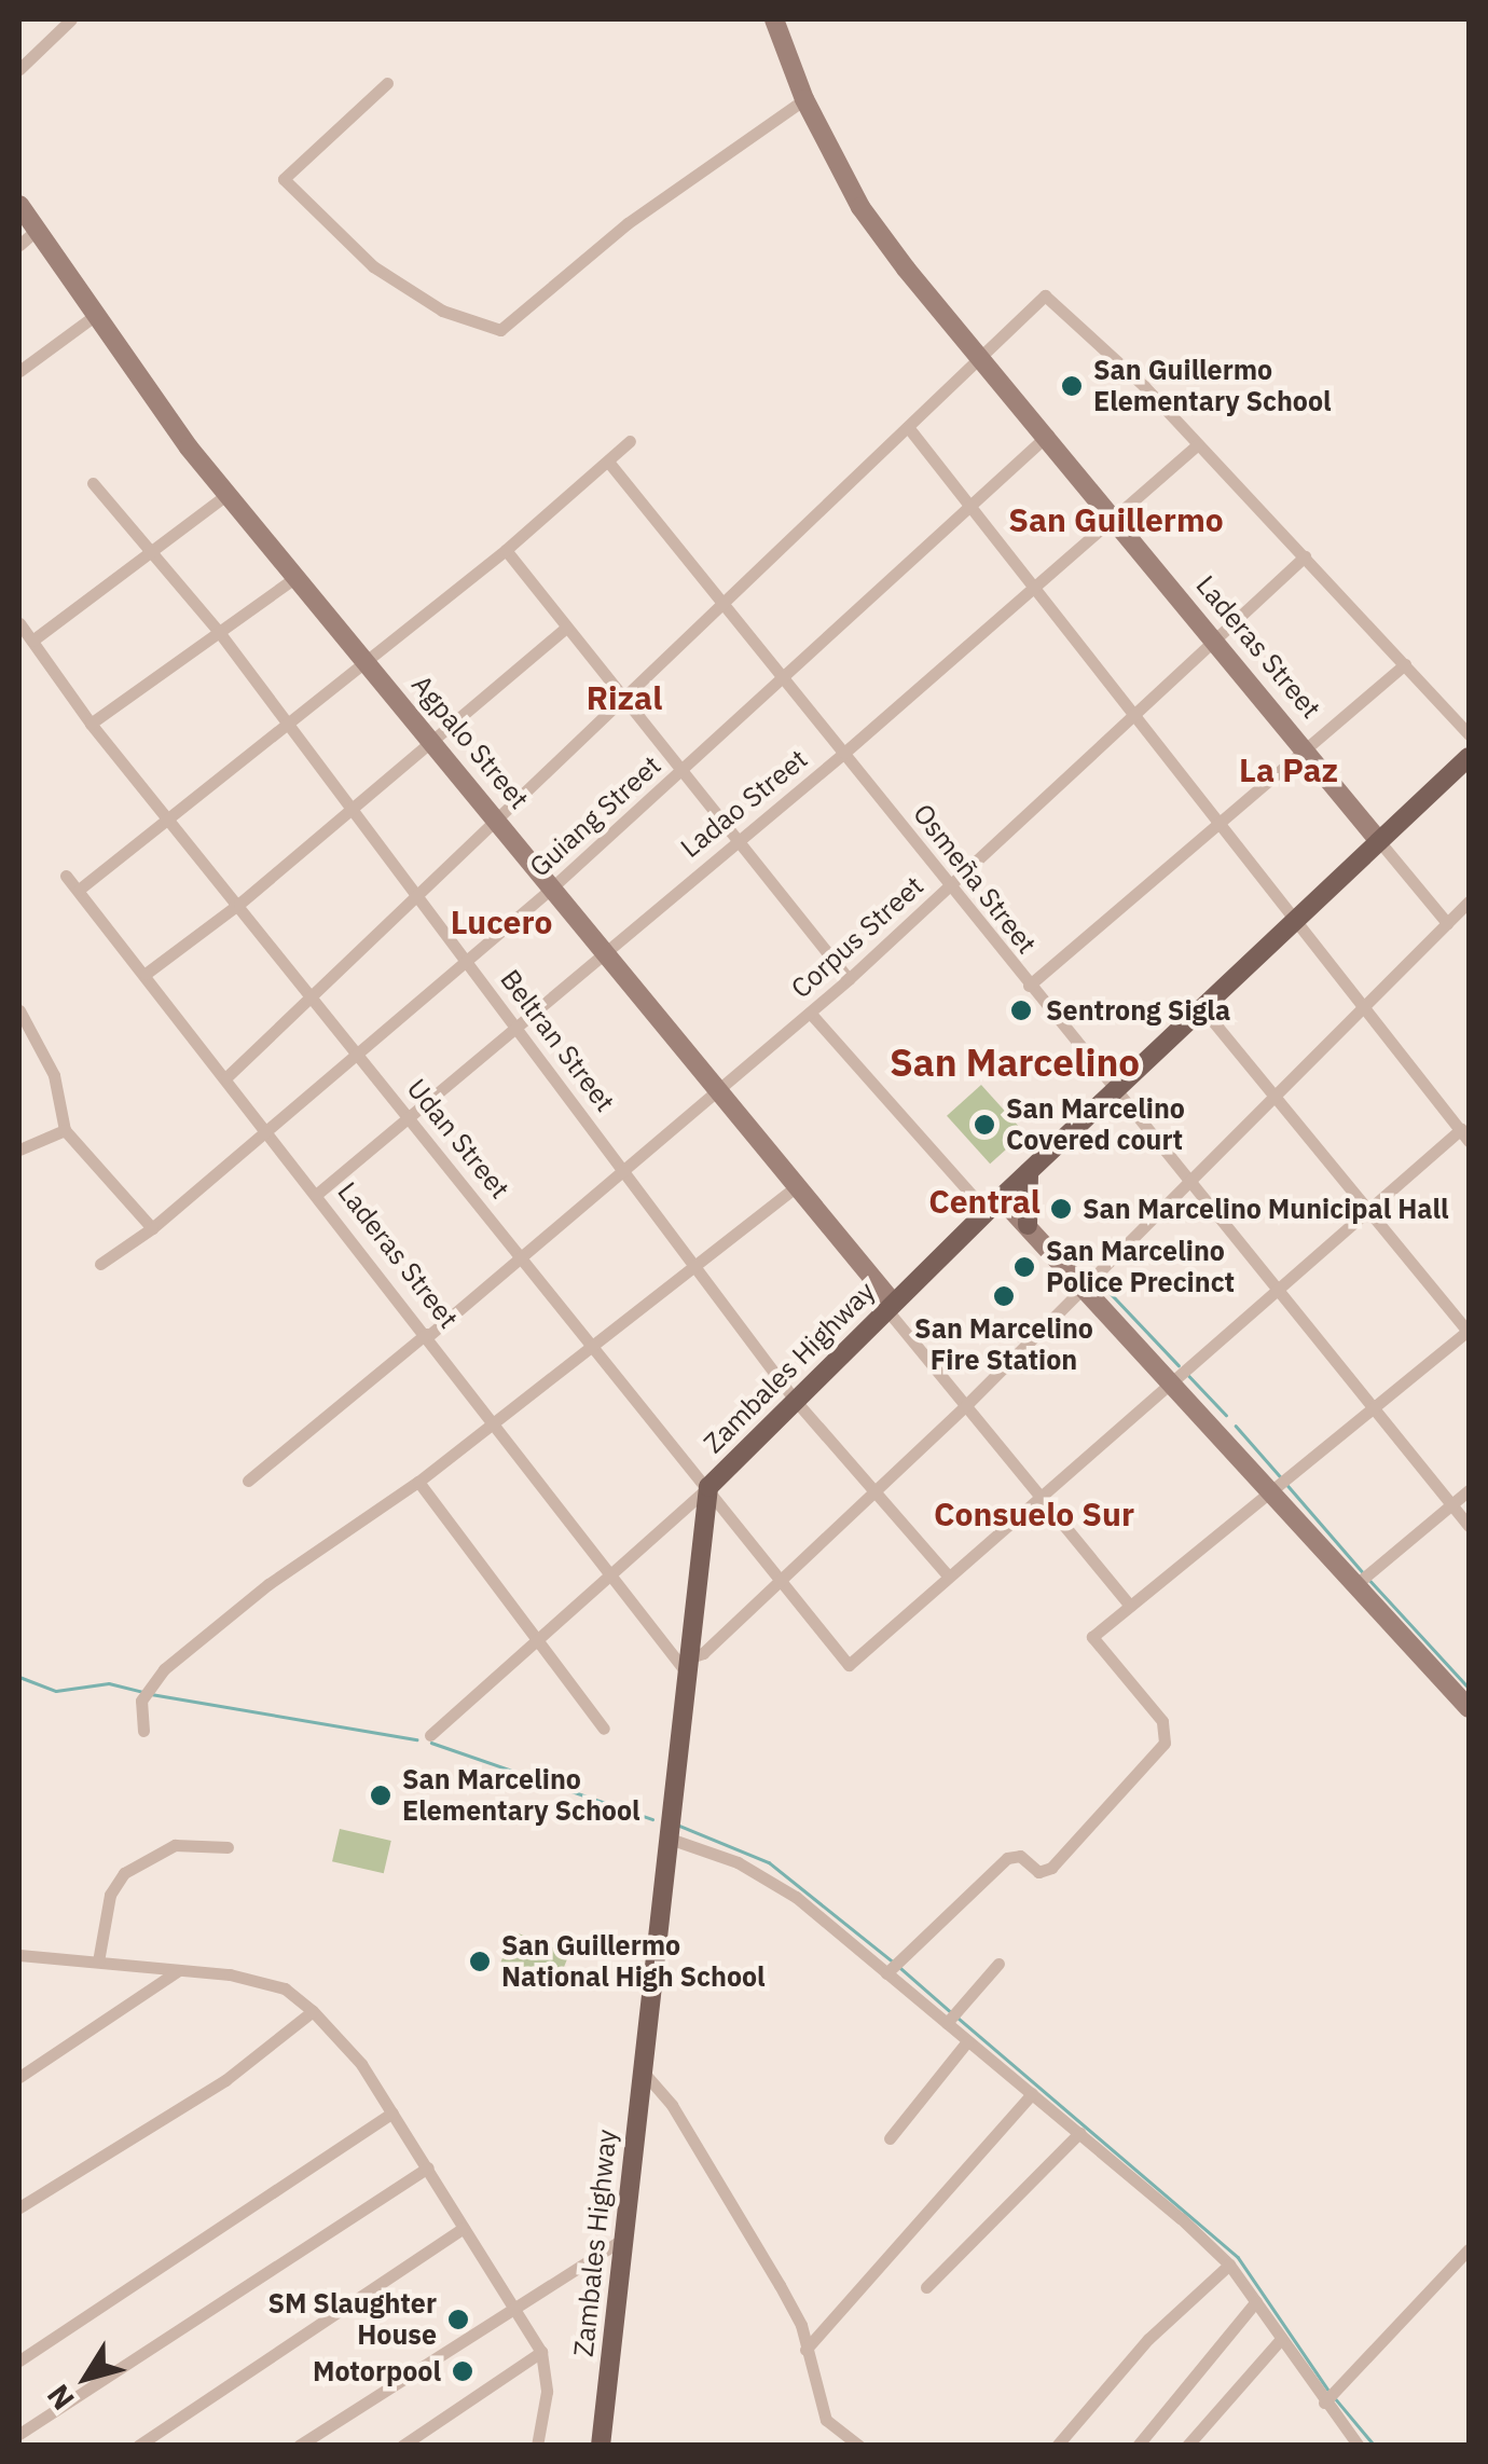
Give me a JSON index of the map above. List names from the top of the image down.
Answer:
{
  "streets": {
    "main road": ["Zambales Highway"],
    "street": [
      "Laderas Street",
      "Agpalo Street",
      "Ladao Street",
      "Guiang Street",
      "Osmeña Street",
      "Corpus Street",
      "Beltran Street",
      "Udan Street"
    ]
  },
  "crossings": [
    ["Laderas Street", "Ladao Street"],
    ["Laderas Street", "Guiang Street"],
    ["Laderas Street", "Corpus Street"],
    ["Laderas Street", "Zambales Highway"],
    ["Agpalo Street", "Ladao Street"],
    ["Agpalo Street", "Guiang Street"],
    ["Agpalo Street", "Corpus Street"],
    ["Agpalo Street", "Zambales Highway"],
    ["Ladao Street", "Osmeña Street"],
    ["Ladao Street", "Beltran Street"],
    ["Ladao Street", "Udan Street"],
    ["Guiang Street", "Osmeña Street"],
    ["Guiang Street", "Beltran Street"],
    ["Guiang Street", "Udan Street"],
    ["Osmeña Street", "Corpus Street"],
    ["Osmeña Street", "Zambales Highway"],
    ["Corpus Street", "Beltran Street"],
    ["Corpus Street", "Udan Street"],
    ["Beltran Street", "Udan Street"],
    ["Beltran Street", "Zambales Highway"],
    ["Udan Street", "Zambales Highway"]
  ],
  "districts": [
    "San Guillermo",
    "Rizal",
    "La Paz",
    "Lucero",
    "San Marcelino",
    "Central",
    "Consuelo Sur"
  ],
  "places": [
    "San Guillermo Elementary School",
    "Sentrong Sigla",
    "San Marcelino Covered court",
    "San Marcelino Municipal Hall",
    "San Marcelino Police Precinct",
    "San Marcelino Fire Station",
    "San Marcelino Elementary School",
    "San Guillermo National High School",
    "SM Slaughter House",
    "Motorpool"
  ],
  "north": "bottom left"
}
